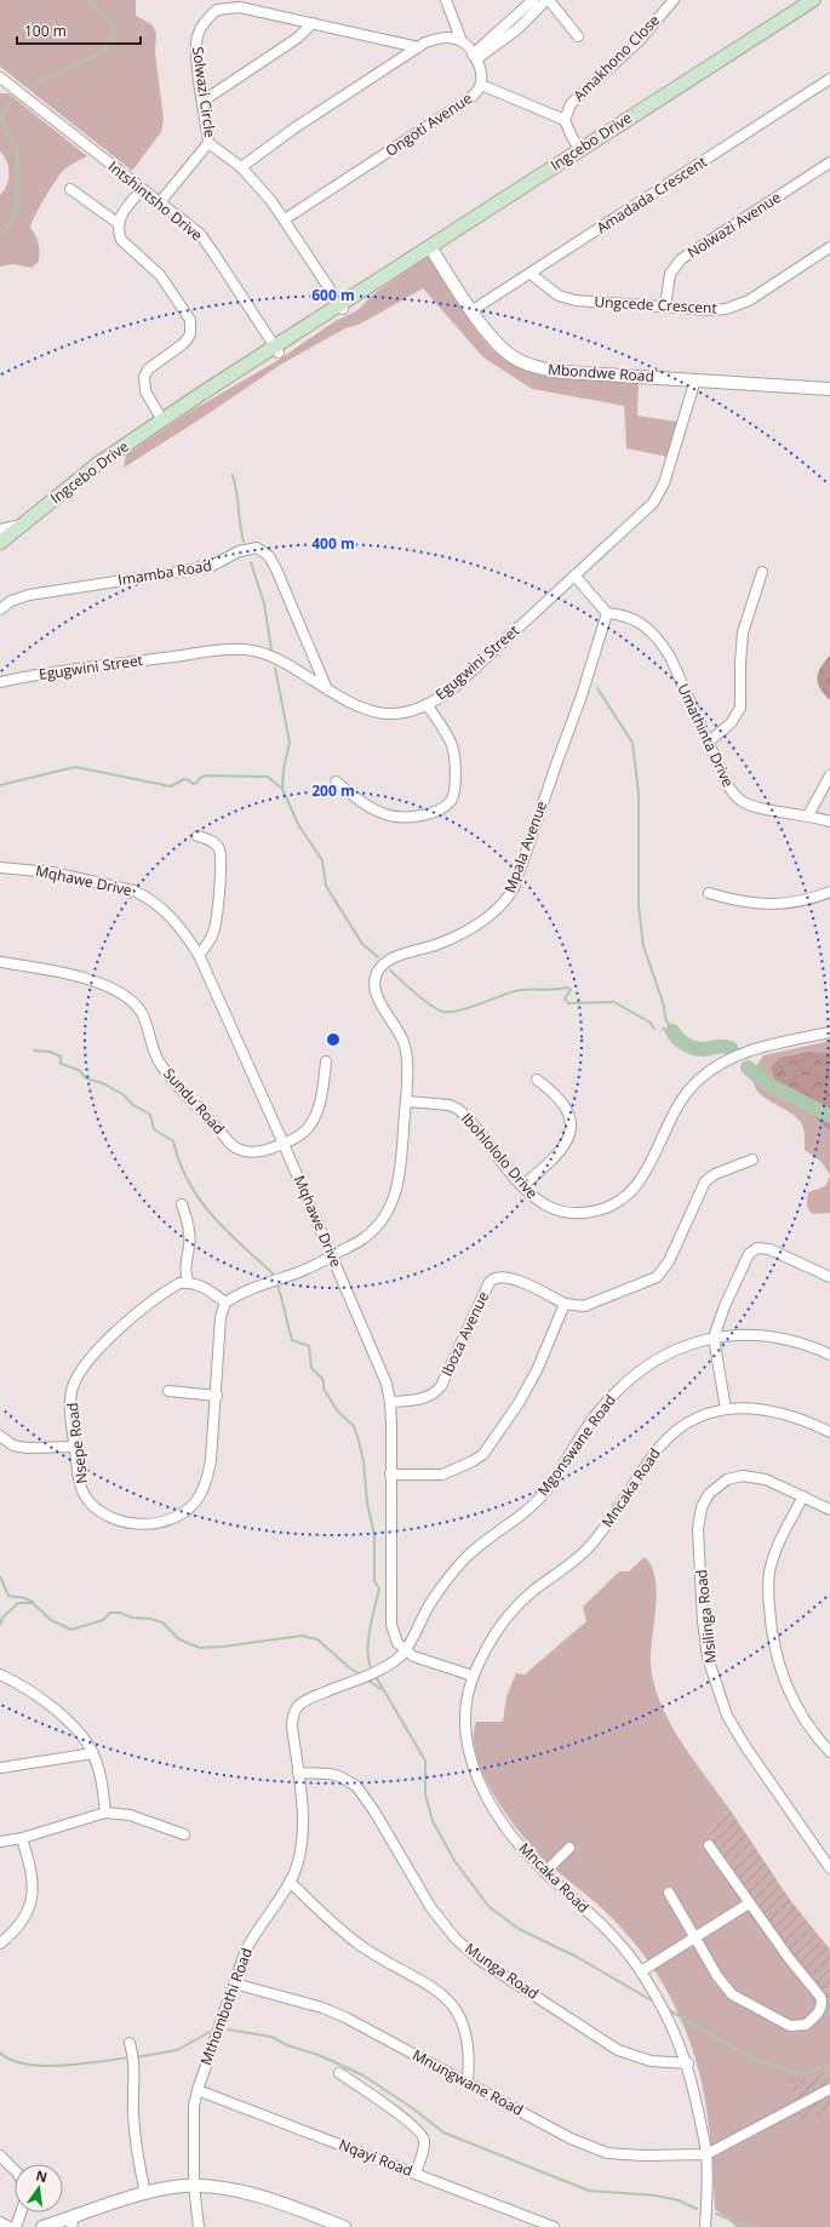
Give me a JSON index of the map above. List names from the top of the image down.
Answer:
{
  "streets": {
    "main road": ["Ingcebo Drive"],
    "street": [
      "Amakhono Close",
      "Solwazi Circle",
      "Ongoti Avenue",
      "Amadada Crescent",
      "Intshintsho Drive",
      "Nolwazi Avenue",
      "Ungcede Crescent",
      "Mbondwe Road",
      "Imamba Road",
      "Egugwini Street",
      "Umathinta Drive",
      "Mpala Avenue",
      "Mqhawe Drive",
      "Sundu Road",
      "Ibohlololo Drive",
      "Iboza Avenue",
      "Nsepe Road",
      "Mgonswane Road",
      "Mncaka Road",
      "Msilinga Road",
      "Munga Road",
      "Mthombothi Road",
      "Mnungwane Road",
      "Nqayi Road"
    ]
  },
  "crossings": [
    ["Solwazi Circle", "Ongoti Avenue"],
    ["Solwazi Circle", "Ingcebo Drive"],
    ["Ingcebo Drive", "Intshintsho Drive"],
    ["Ingcebo Drive", "Mbondwe Road"],
    ["Amadada Crescent", "Ungcede Crescent"],
    ["Amadada Crescent", "Mbondwe Road"],
    ["Nolwazi Avenue", "Ungcede Crescent"],
    ["Mbondwe Road", "Egugwini Street"],
    ["Imamba Road", "Egugwini Street"],
    ["Umathinta Drive", "Mpala Avenue"],
    ["Mpala Avenue", "Mqhawe Drive"],
    ["Mpala Avenue", "Ibohlololo Drive"],
    ["Mqhawe Drive", "Sundu Road"],
    ["Mqhawe Drive", "Iboza Avenue"],
    ["Mqhawe Drive", "Mgonswane Road"],
    ["Mqhawe Drive", "Mthombothi Road"],
    ["Mgonswane Road", "Mthombothi Road"],
    ["Mncaka Road", "Munga Road"],
    ["Mncaka Road", "Mnungwane Road"],
    ["Munga Road", "Mthombothi Road"],
    ["Mthombothi Road", "Mnungwane Road"],
    ["Mthombothi Road", "Nqayi Road"]
  ],
  "scale_bar": "100 m",
  "north": "top",
  "rings": ["600 m", "400 m", "200 m"]
}
